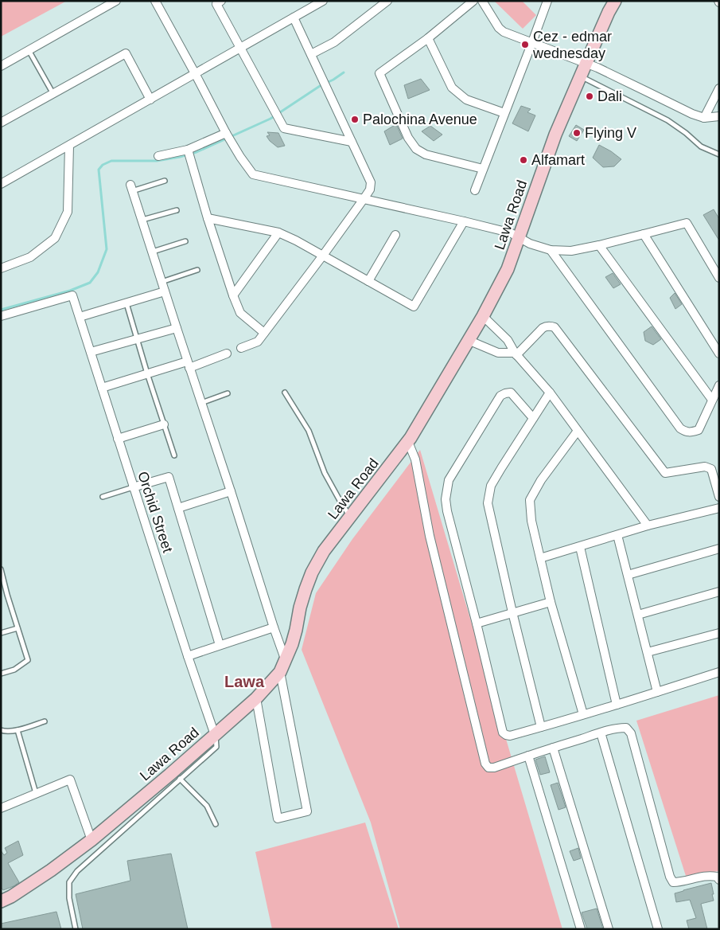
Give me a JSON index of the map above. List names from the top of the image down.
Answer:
{
  "streets": {
    "main road": ["Lawa Road"],
    "street": ["Orchid Street"]
  },
  "crossings": [
    ["Lawa Road", "Orchid Street"]
  ],
  "districts": ["Lawa"],
  "places": [
    "Cez - edmar wednesday",
    "Dali",
    "Palochina Avenue",
    "Flying V",
    "Alfamart"
  ]
}
